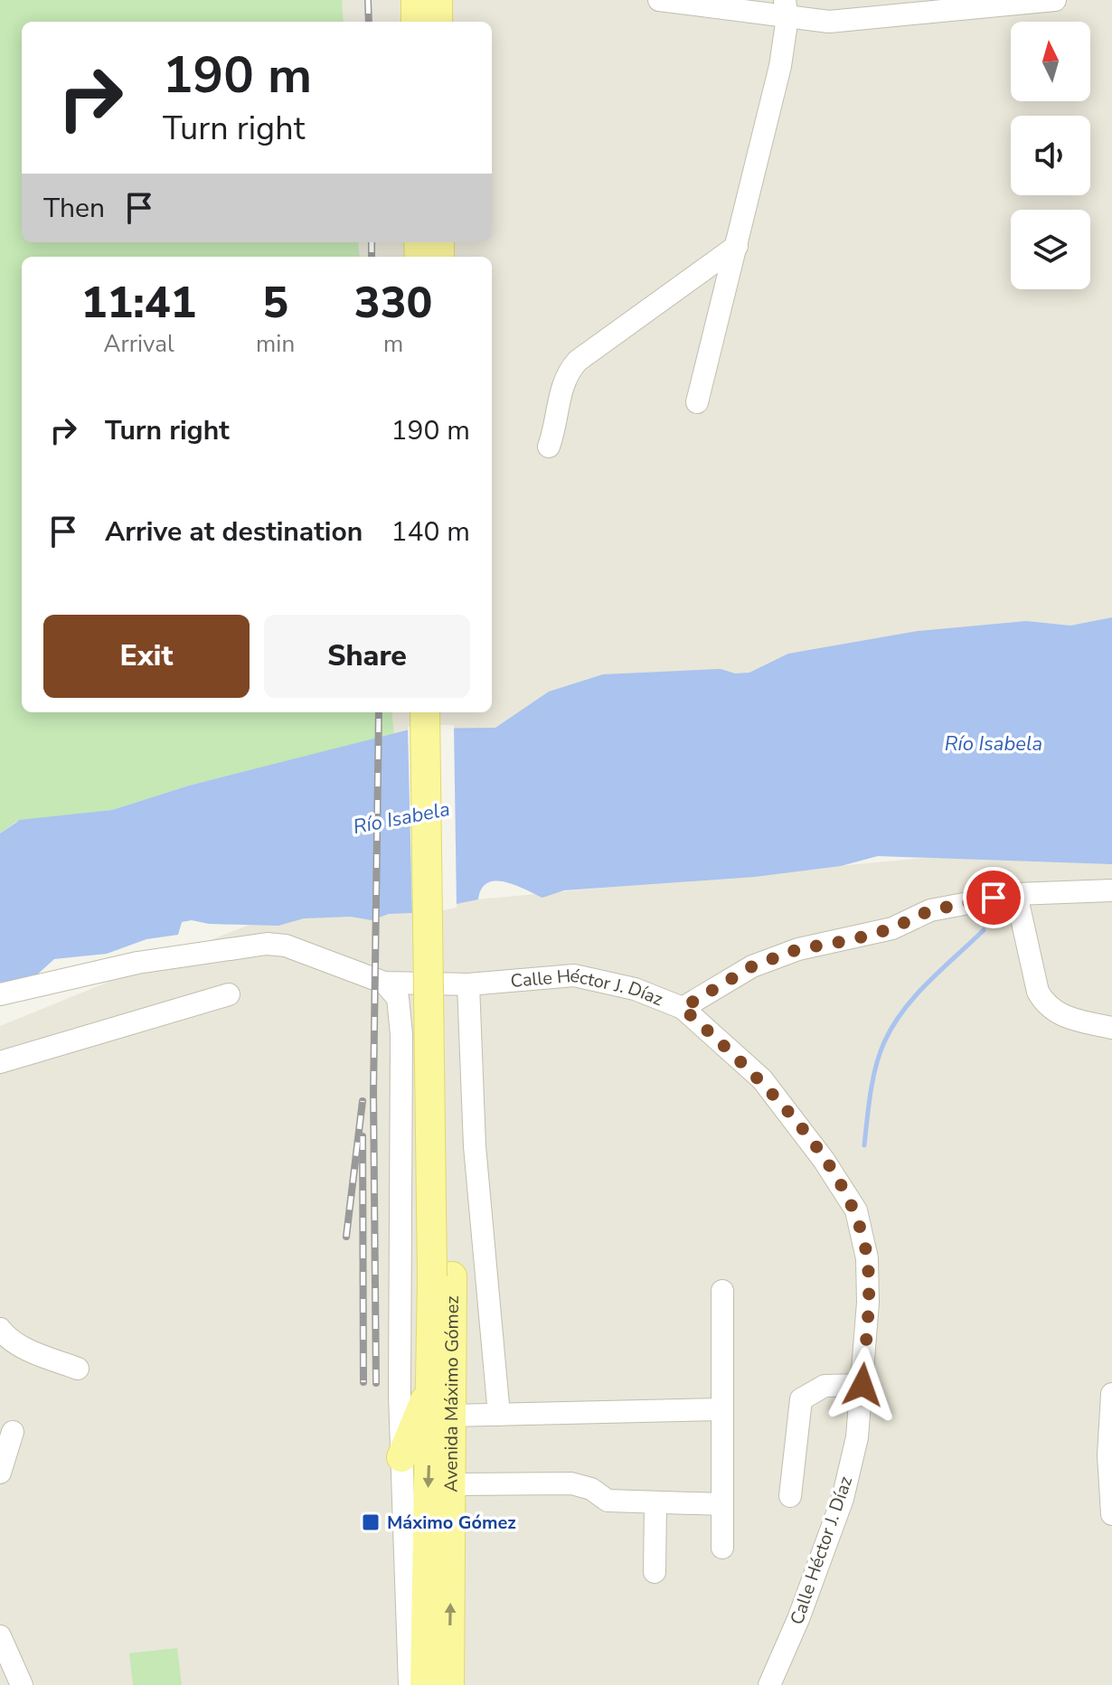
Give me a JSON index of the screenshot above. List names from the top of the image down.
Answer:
{
  "streets": {
    "main road": ["Avenida Máximo Gómez"],
    "street": ["Calle Héctor J. Díaz"]
  },
  "water": ["Río Isabela"],
  "places": {
    "transit": ["Máximo Gómez"]
  },
  "north": "top",
  "page": {
    "turn": ["190 m", "Turn right"],
    "then": "Then",
    "eta": [
      "11:41",
      "Arrival",
      "5",
      "min",
      "330",
      "m"
    ],
    "list": [
      {
        "name": "Turn right",
        "value": "190 m"
      },
      {
        "name": "Arrive at destination",
        "value": "140 m"
      }
    ],
    "buttons": ["Exit", "Share"]
  }
}
